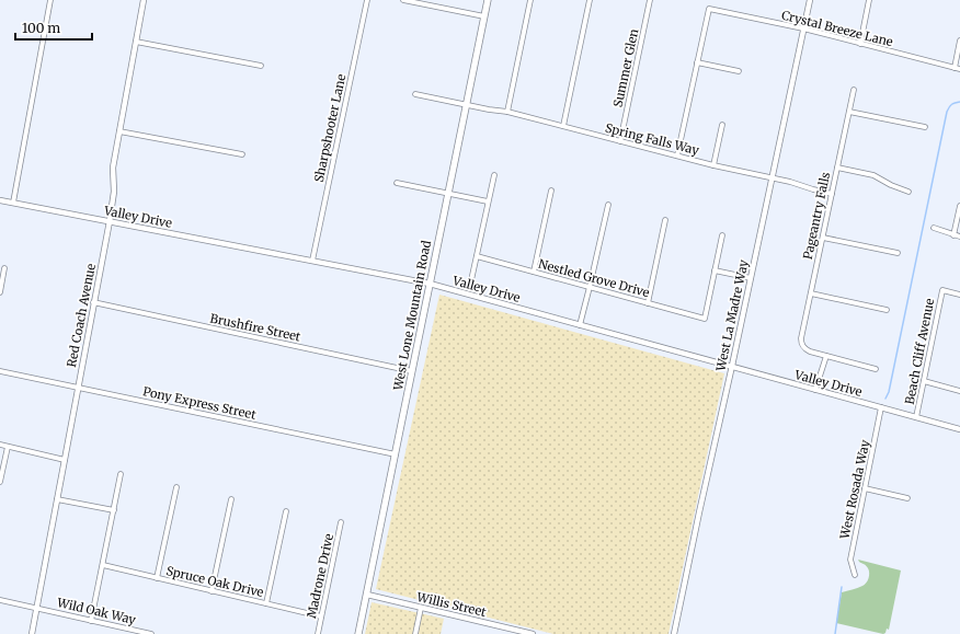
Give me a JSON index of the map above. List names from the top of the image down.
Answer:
{
  "streets": {
    "main road": ["West Lone Mountain Road"],
    "street": [
      "Crystal Breeze Lane",
      "Summer Glen",
      "Sharpshooter Lane",
      "Spring Falls Way",
      "Pageantry Falls",
      "Valley Drive",
      "Nestled Grove Drive",
      "Red Coach Avenue",
      "West La Madre Way",
      "Brushfire Street",
      "Beach Cliff Avenue",
      "Pony Express Street",
      "West Rosada Way",
      "Madrone Drive",
      "Spruce Oak Drive",
      "Willis Street",
      "Wild Oak Way"
    ]
  },
  "crossings": [
    ["Crystal Breeze Lane", "West La Madre Way"],
    ["Summer Glen", "Spring Falls Way"],
    ["Sharpshooter Lane", "Valley Drive"],
    ["Spring Falls Way", "Pageantry Falls"],
    ["Spring Falls Way", "West Lone Mountain Road"],
    ["Spring Falls Way", "West La Madre Way"],
    ["Valley Drive", "Red Coach Avenue"],
    ["Valley Drive", "West Lone Mountain Road"],
    ["Valley Drive", "West La Madre Way"],
    ["Valley Drive", "Beach Cliff Avenue"],
    ["Valley Drive", "West Rosada Way"],
    ["Red Coach Avenue", "Brushfire Street"],
    ["Red Coach Avenue", "Pony Express Street"],
    ["Red Coach Avenue", "Wild Oak Way"],
    ["West Lone Mountain Road", "Brushfire Street"],
    ["West Lone Mountain Road", "Pony Express Street"],
    ["West Lone Mountain Road", "Willis Street"],
    ["Madrone Drive", "Spruce Oak Drive"]
  ],
  "scale_bar": "100 m"
}
